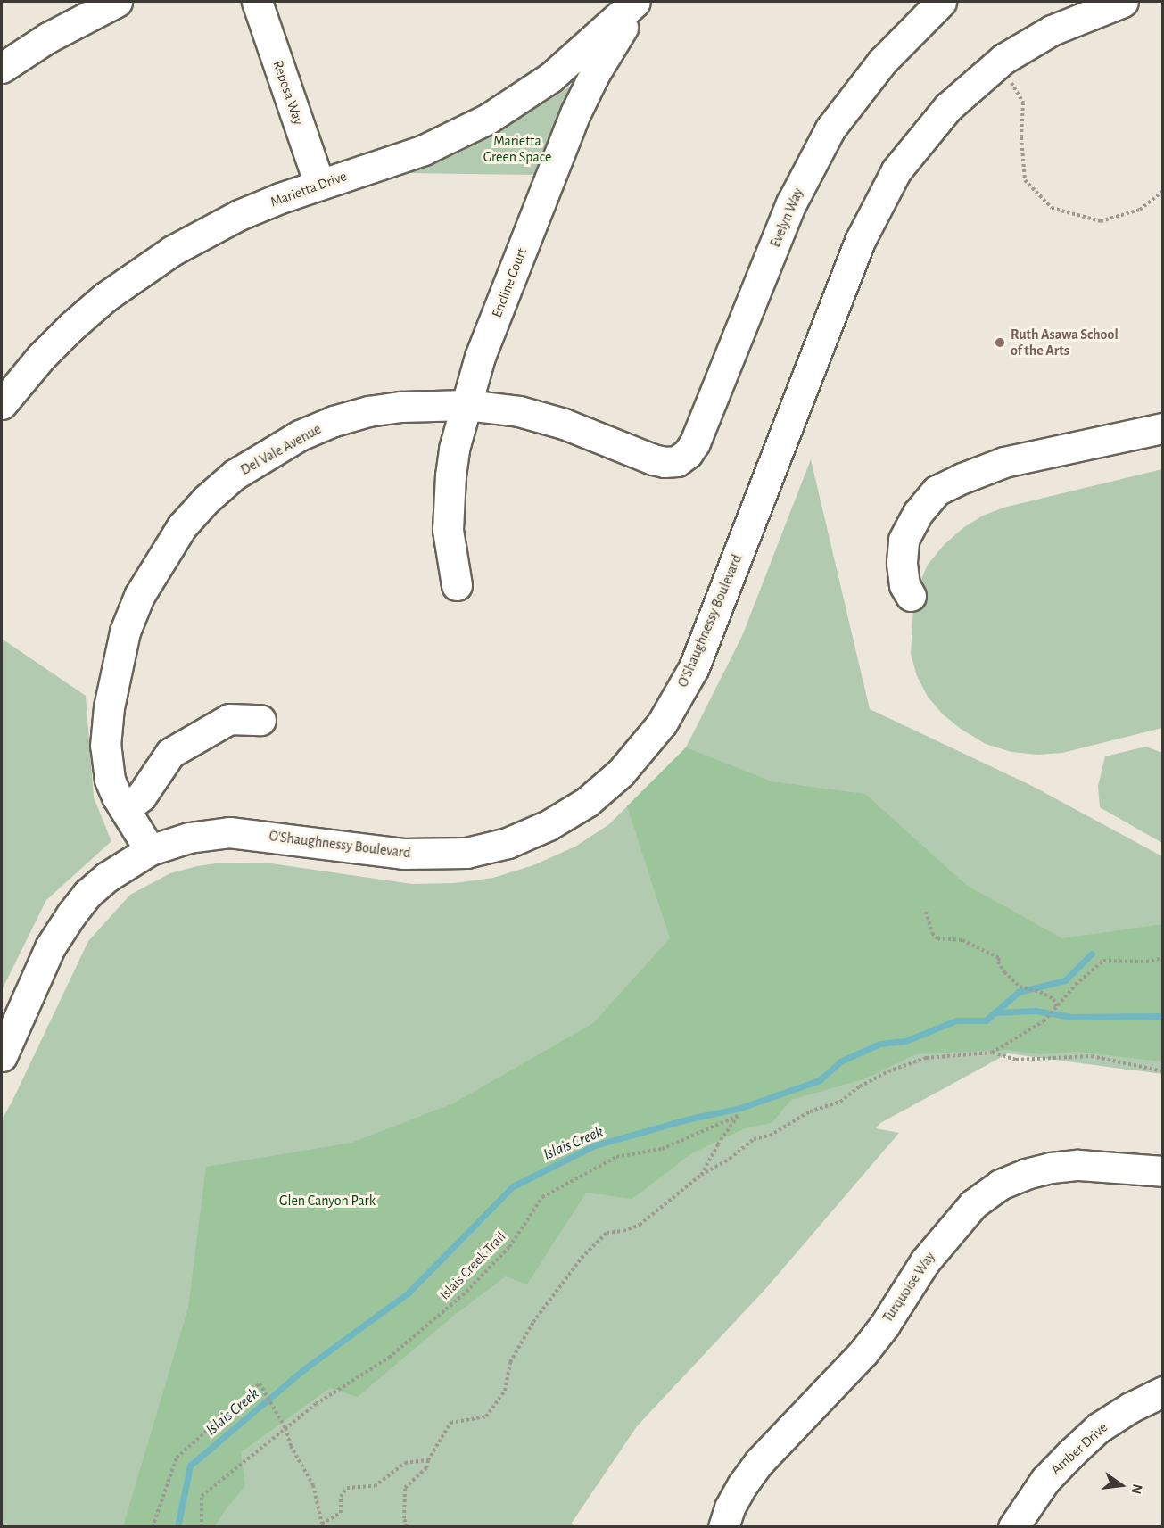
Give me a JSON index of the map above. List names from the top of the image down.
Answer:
{
  "streets": {
    "street": [
      "Reposa Way",
      "Marietta Drive",
      "Evelyn Way",
      "Encline Court",
      "Del Vale Avenue",
      "O'Shaughnessy Boulevard",
      "Turquoise Way",
      "Amber Drive"
    ],
    "path": ["Islais Creek Trail"]
  },
  "crossings": [
    ["Reposa Way", "Marietta Drive"],
    ["Evelyn Way", "Del Vale Avenue"],
    ["Encline Court", "Del Vale Avenue"],
    ["Del Vale Avenue", "O'Shaughnessy Boulevard"]
  ],
  "water": ["Islais Creek"],
  "parks": ["Marietta Green Space", "Glen Canyon Park"],
  "places": ["Ruth Asawa School of the Arts"],
  "north": "right"
}
